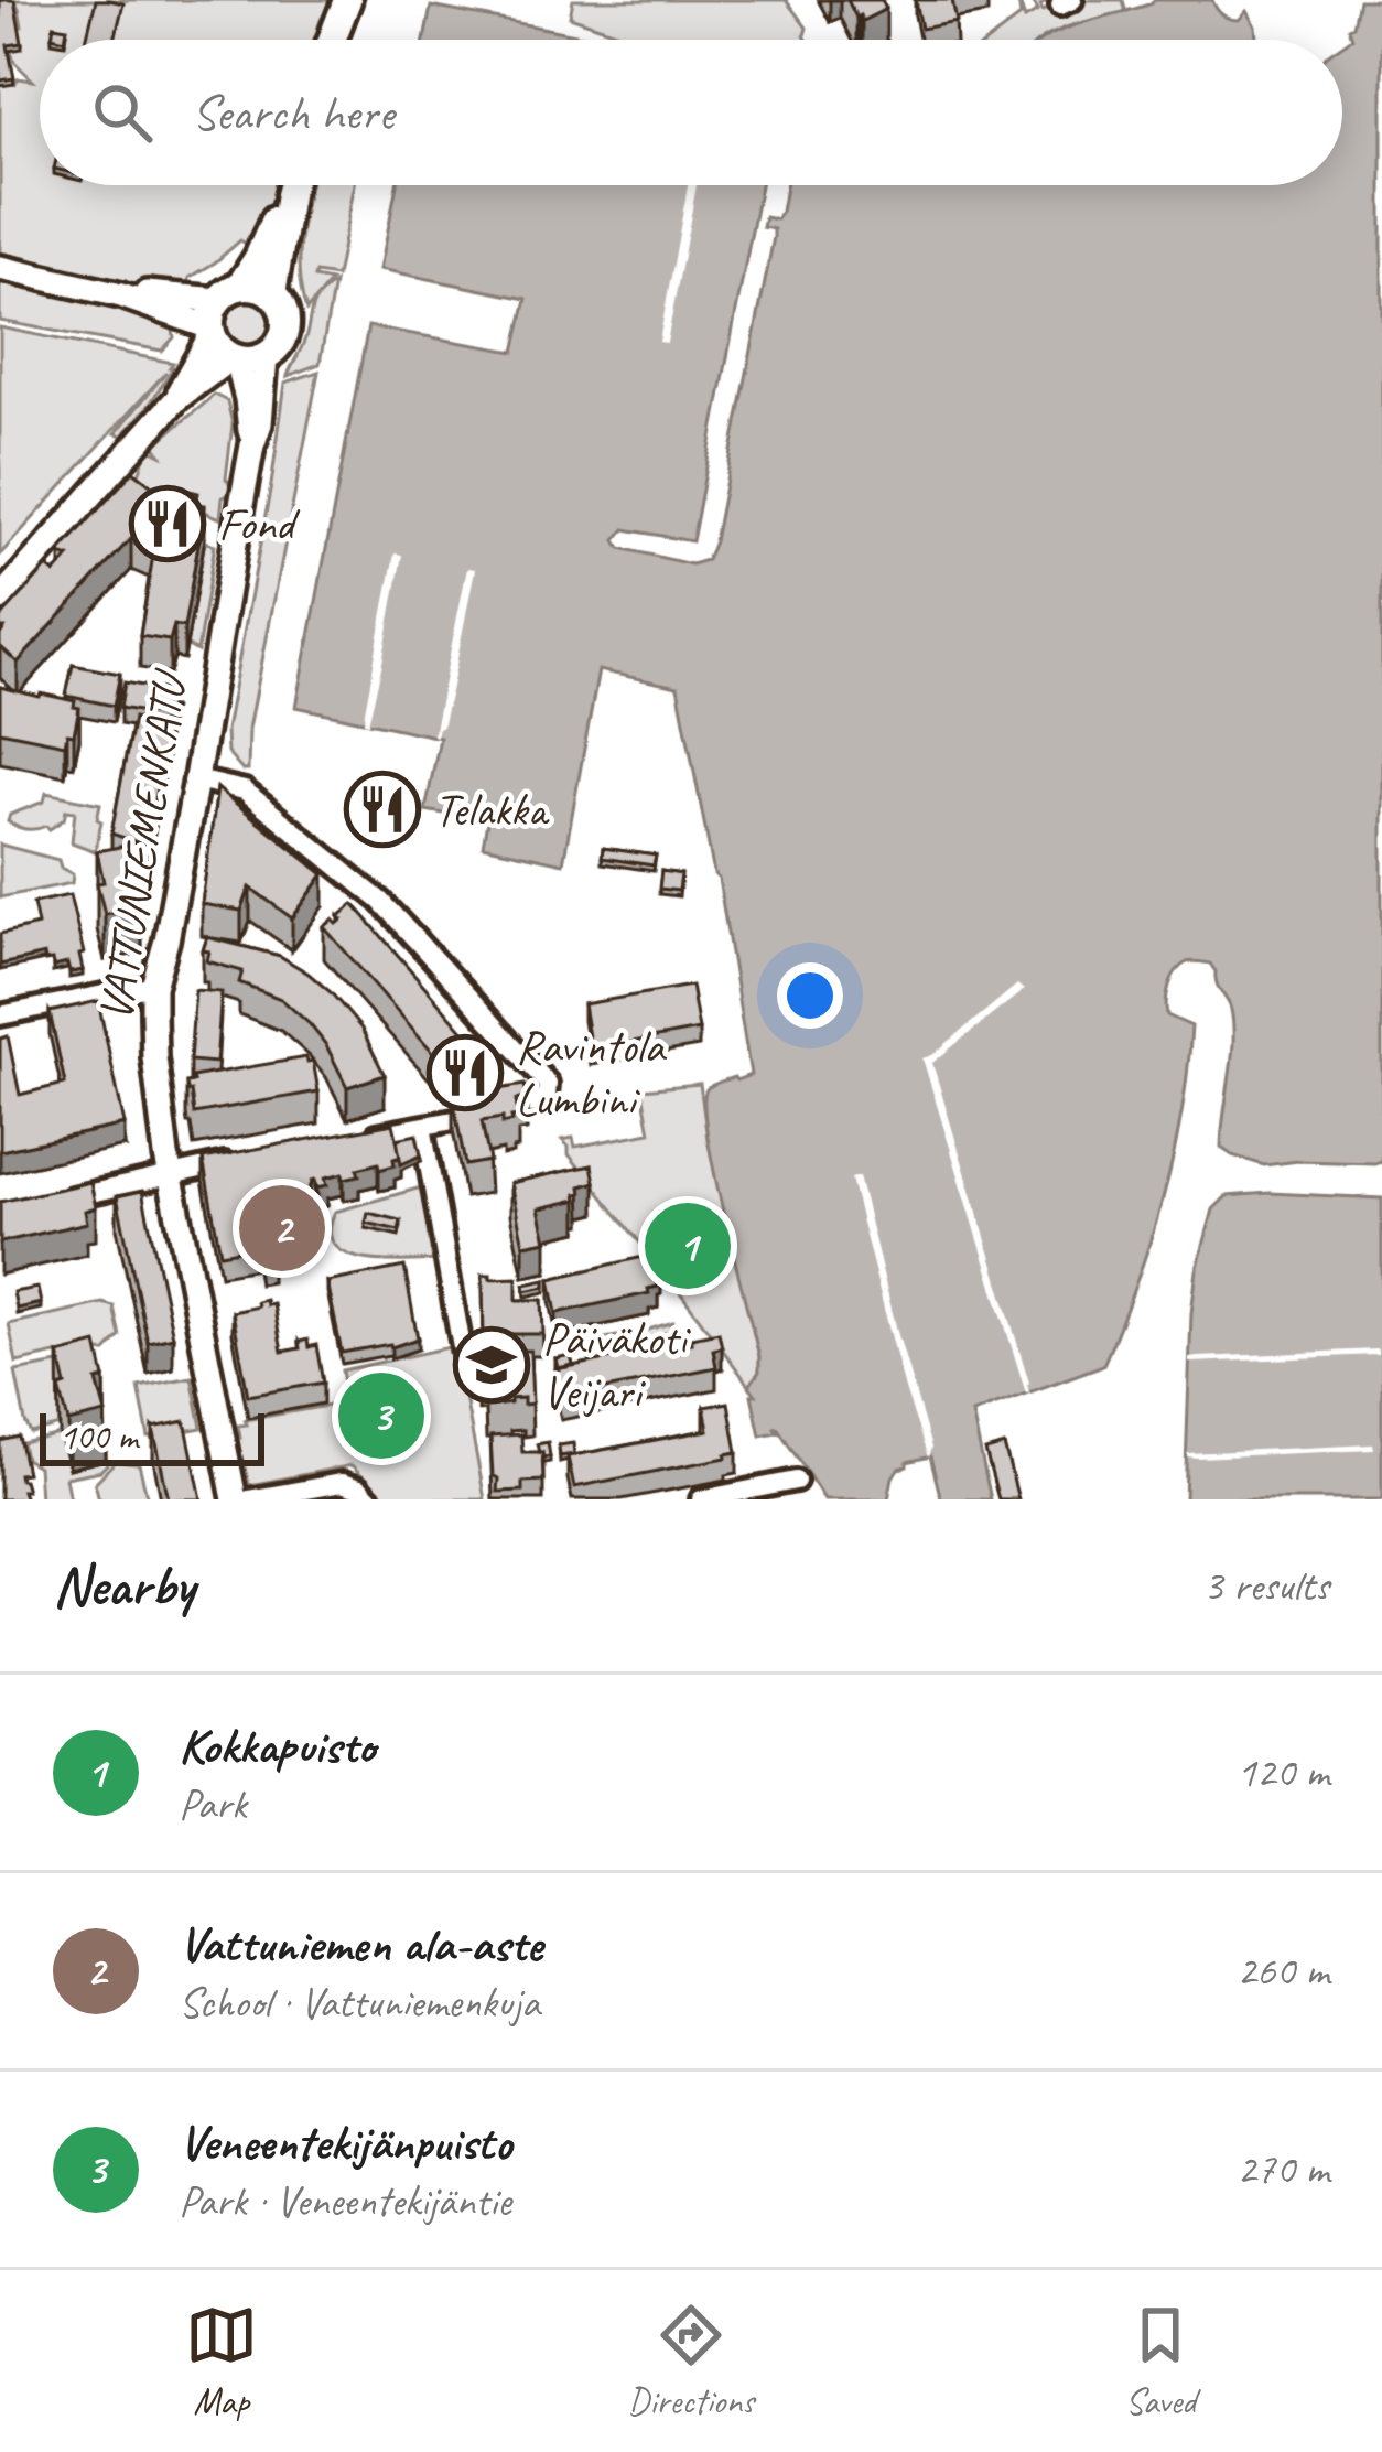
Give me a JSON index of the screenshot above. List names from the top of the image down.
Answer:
{
  "streets": {
    "street": ["VATTUNIEMENKATU"]
  },
  "places": {
    "restaurant": ["Fond", "Telakka", "Ravintola Lumbini"],
    "school or university": ["Päiväkoti Veijari"]
  },
  "scale_bar": "100 m",
  "page": {
    "search": "Search here",
    "pins": ["2", "1", "3"],
    "scale": "100 m",
    "heading": ["Nearby", "3 results"],
    "list": [
      {
        "mark": "1",
        "name": "Kokkapuisto",
        "note": "Park",
        "value": "120 m"
      },
      {
        "mark": "2",
        "name": "Vattuniemen ala-aste",
        "note": "School · Vattuniemenkuja",
        "value": "260 m"
      },
      {
        "mark": "3",
        "name": "Veneentekijänpuisto",
        "note": "Park · Veneentekijäntie",
        "value": "270 m"
      }
    ],
    "nav": ["Map", "Directions", "Saved"]
  }
}
